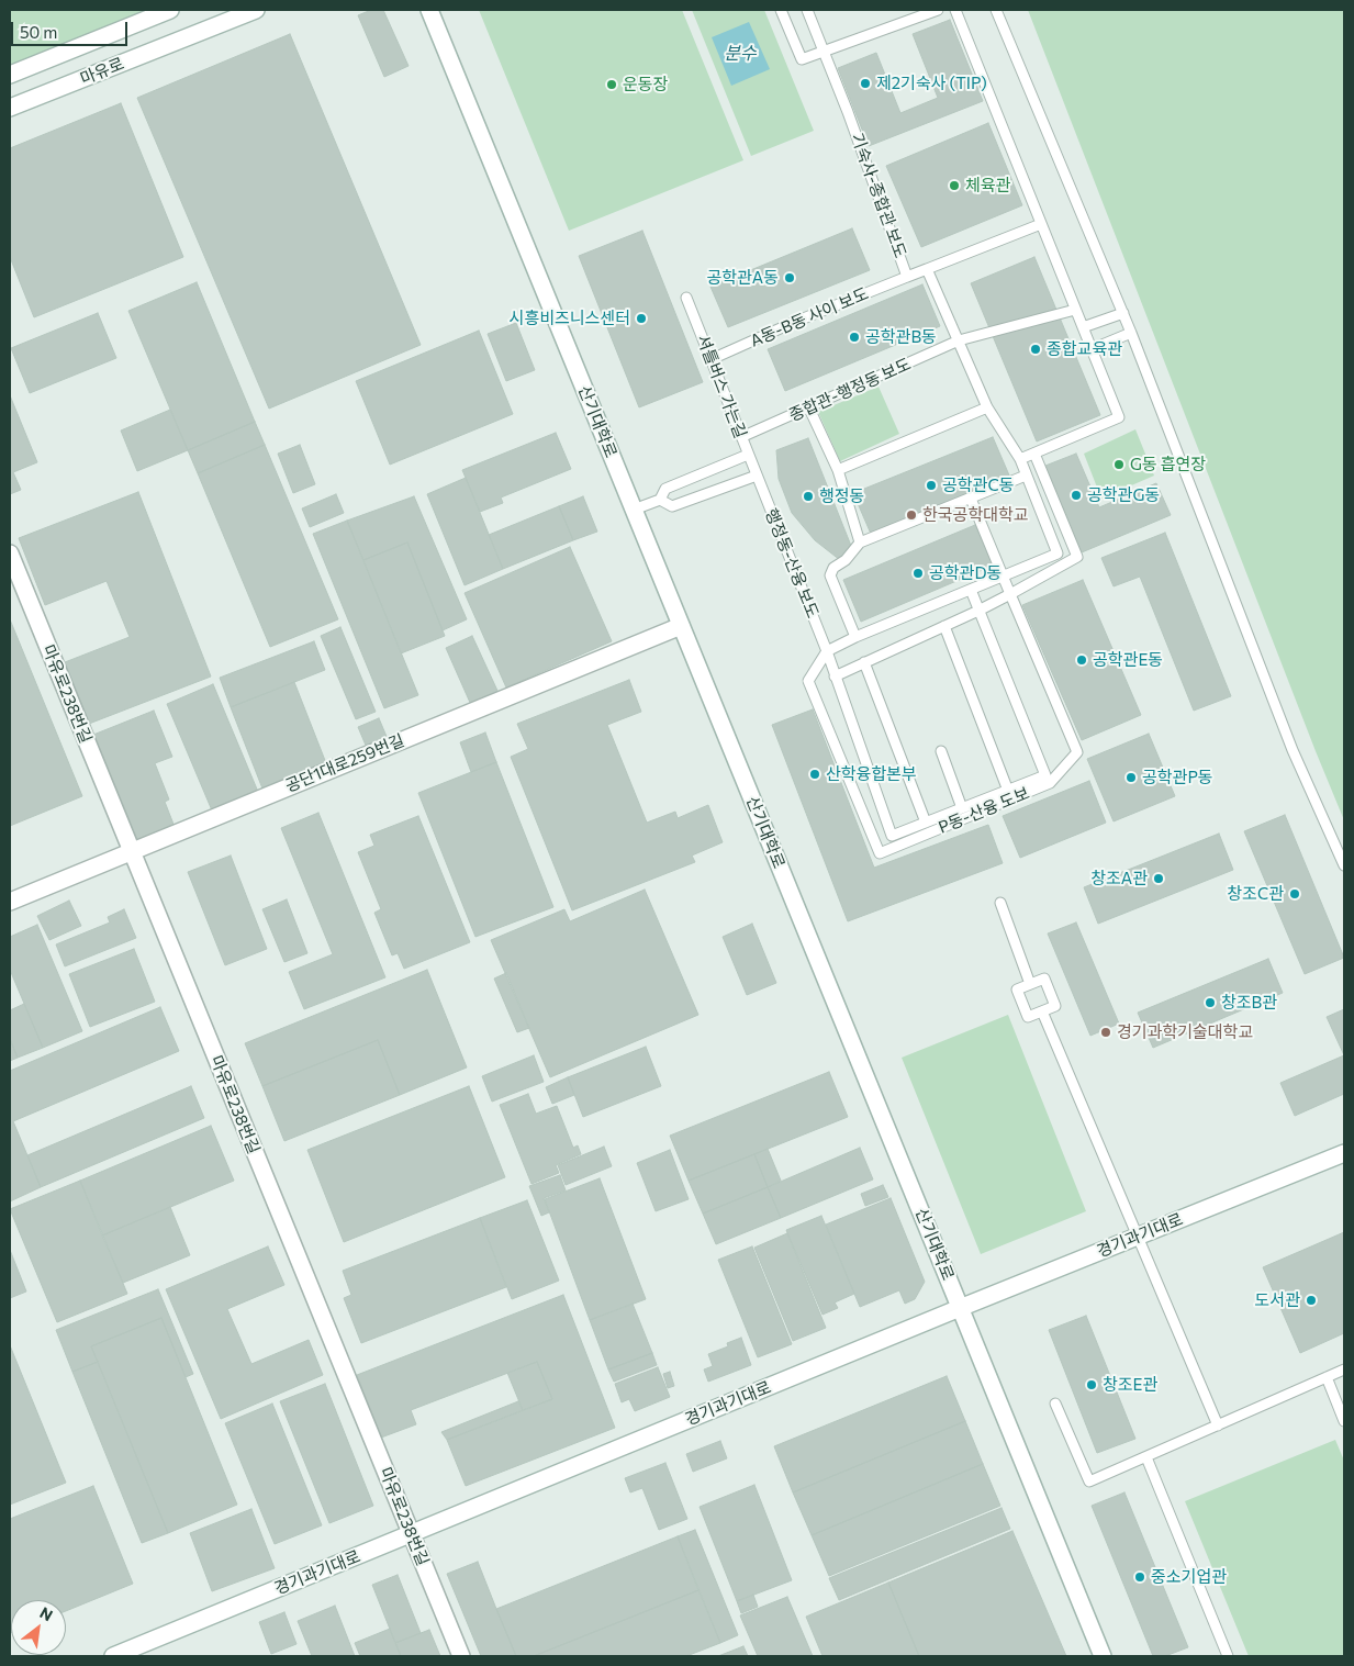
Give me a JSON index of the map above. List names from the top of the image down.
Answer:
{
  "streets": {
    "street": [
      "마유로",
      "산기대학로",
      "마유로238번길",
      "공단1대로259번길",
      "경기과기대로"
    ],
    "lane": [
      "기숙사-종합관 보도",
      "A동-B동 사이 보도",
      "셔틀버스 가는길",
      "종합관-행정동 보도",
      "행정동-산융 보도",
      "P동-산융 도보"
    ]
  },
  "crossings": [
    ["기숙사-종합관 보도", "A동-B동 사이 보도"],
    ["기숙사-종합관 보도", "종합관-행정동 보도"],
    ["A동-B동 사이 보도", "셔틀버스 가는길"],
    ["셔틀버스 가는길", "종합관-행정동 보도"],
    ["셔틀버스 가는길", "행정동-산융 보도"],
    ["산기대학로", "공단1대로259번길"],
    ["산기대학로", "경기과기대로"],
    ["행정동-산융 보도", "P동-산융 도보"],
    ["마유로238번길", "공단1대로259번길"],
    ["마유로238번길", "경기과기대로"]
  ],
  "water": ["분수"],
  "places": [
    "제2기숙사 (TIP)",
    "운동장",
    "체육관",
    "공학관A동",
    "시흥비즈니스센터",
    "공학관B동",
    "종합교육관",
    "G동 흡연장",
    "공학관C동",
    "공학관G동",
    "행정동",
    "한국공학대학교",
    "공학관D동",
    "공학관E동",
    "산학융합본부",
    "공학관P동",
    "창조A관",
    "창조C관",
    "창조B관",
    "경기과학기술대학교",
    "도서관",
    "창조E관",
    "중소기업관"
  ],
  "scale_bar": "50 m",
  "north": "top right"
}
